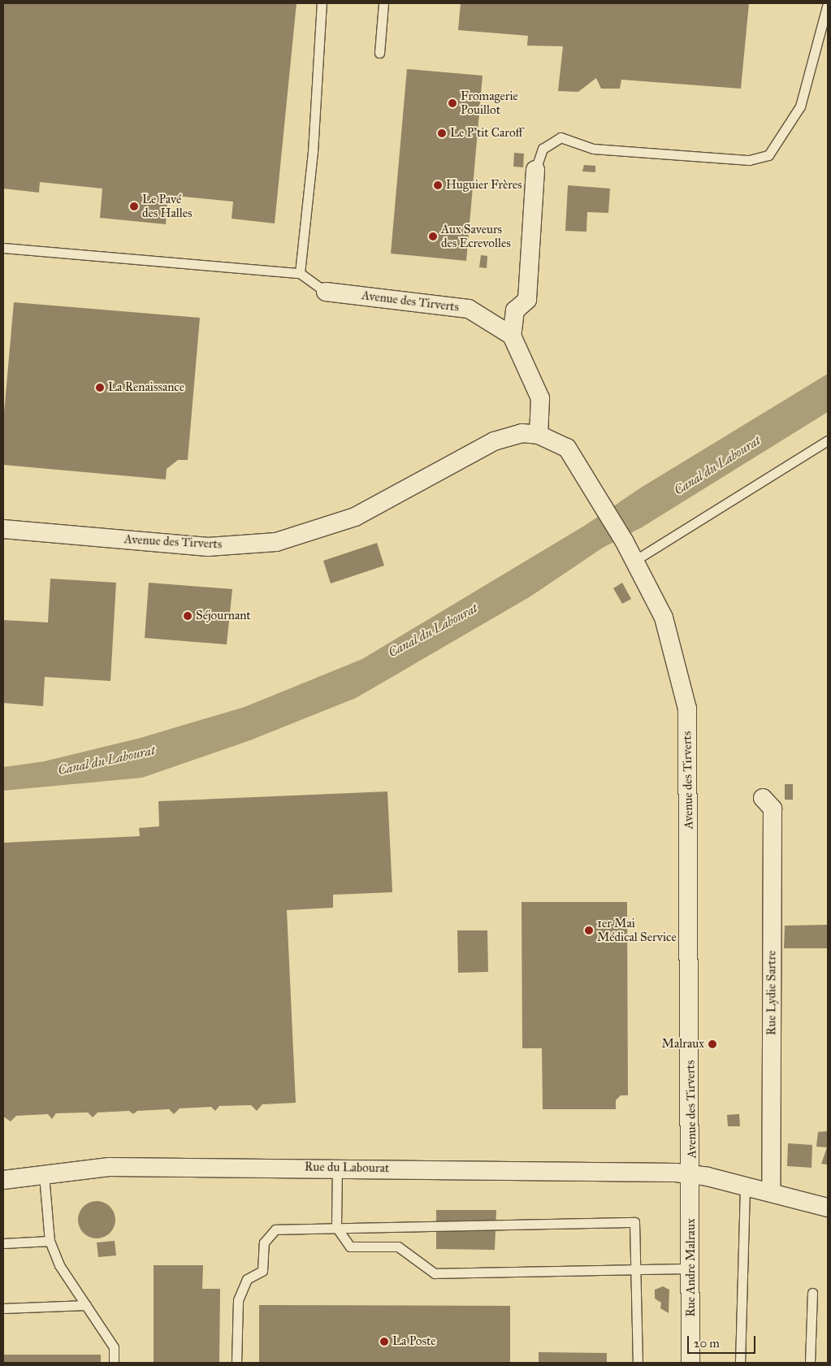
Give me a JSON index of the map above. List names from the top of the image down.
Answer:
{
  "streets": {
    "street": [
      "Avenue des Tirverts",
      "Rue Lydie Sartre",
      "Rue du Labourat",
      "Rue Andre Malraux"
    ]
  },
  "crossings": [
    ["Avenue des Tirverts", "Rue du Labourat"],
    ["Avenue des Tirverts", "Rue Andre Malraux"],
    ["Rue Lydie Sartre", "Rue du Labourat"],
    ["Rue du Labourat", "Rue Andre Malraux"]
  ],
  "water": ["Canal du Labourat"],
  "places": [
    "Fromagerie Pouillot",
    "Le P'tit Caroff",
    "Huguier Frères",
    "Le Pavé des Halles",
    "Aux Saveurs des Ecrevolles",
    "La Renaissance",
    "Séjournant",
    "1er Mai Médical Service",
    "Malraux",
    "La Poste"
  ],
  "scale_bar": "20 m"
}
